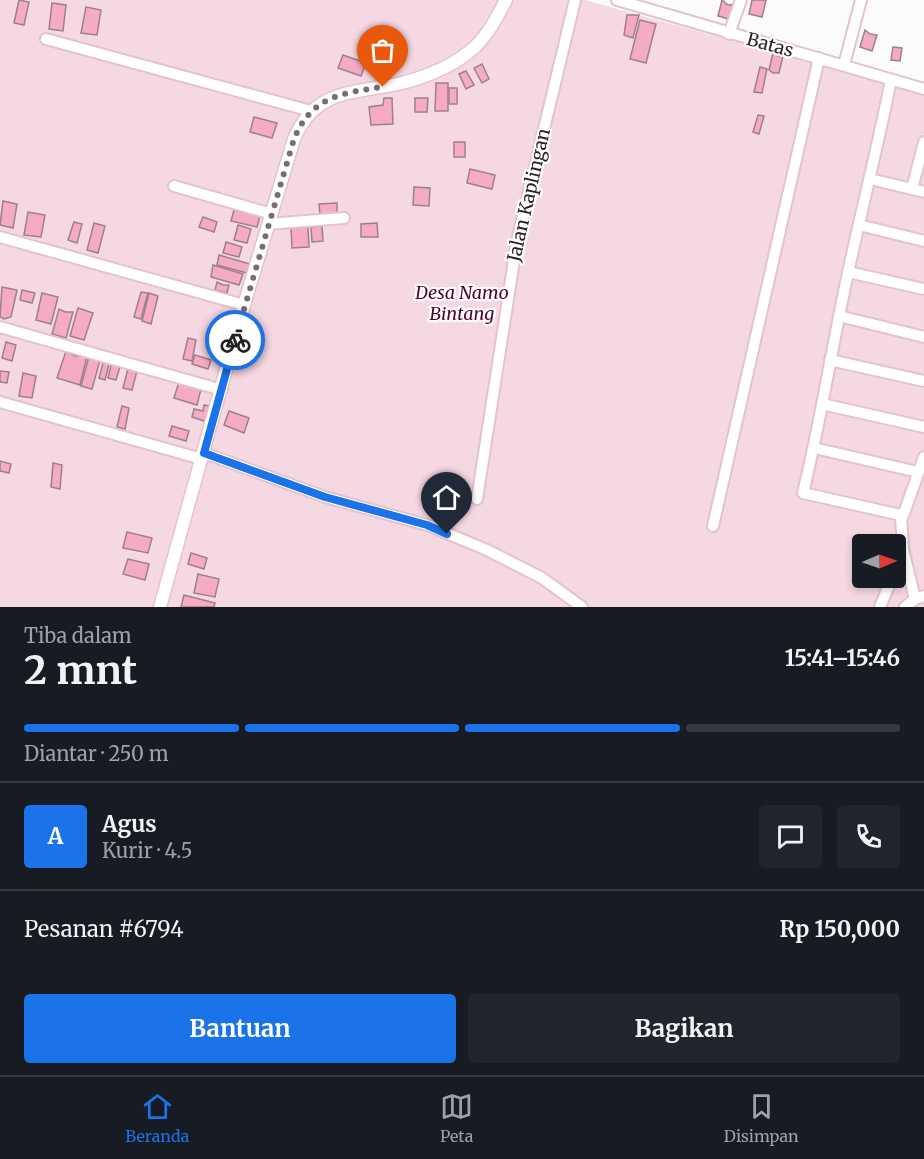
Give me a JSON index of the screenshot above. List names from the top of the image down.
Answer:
{
  "streets": {
    "street": ["Batas", "Jalan Kaplingan"]
  },
  "parks": ["Desa Namo Bintang"],
  "north": "right",
  "page": {
    "heading": ["2 mnt", "Tiba dalam", "15:41–15:46"],
    "panel": [
      "Agus",
      "Kurir · 4.5",
      "Pesanan #6794",
      "Rp 150,000"
    ],
    "bar": "Diantar · 250 m",
    "round": "A",
    "buttons": ["Bantuan", "Bagikan"],
    "tabs": ["Beranda", "Peta", "Disimpan"]
  }
}
